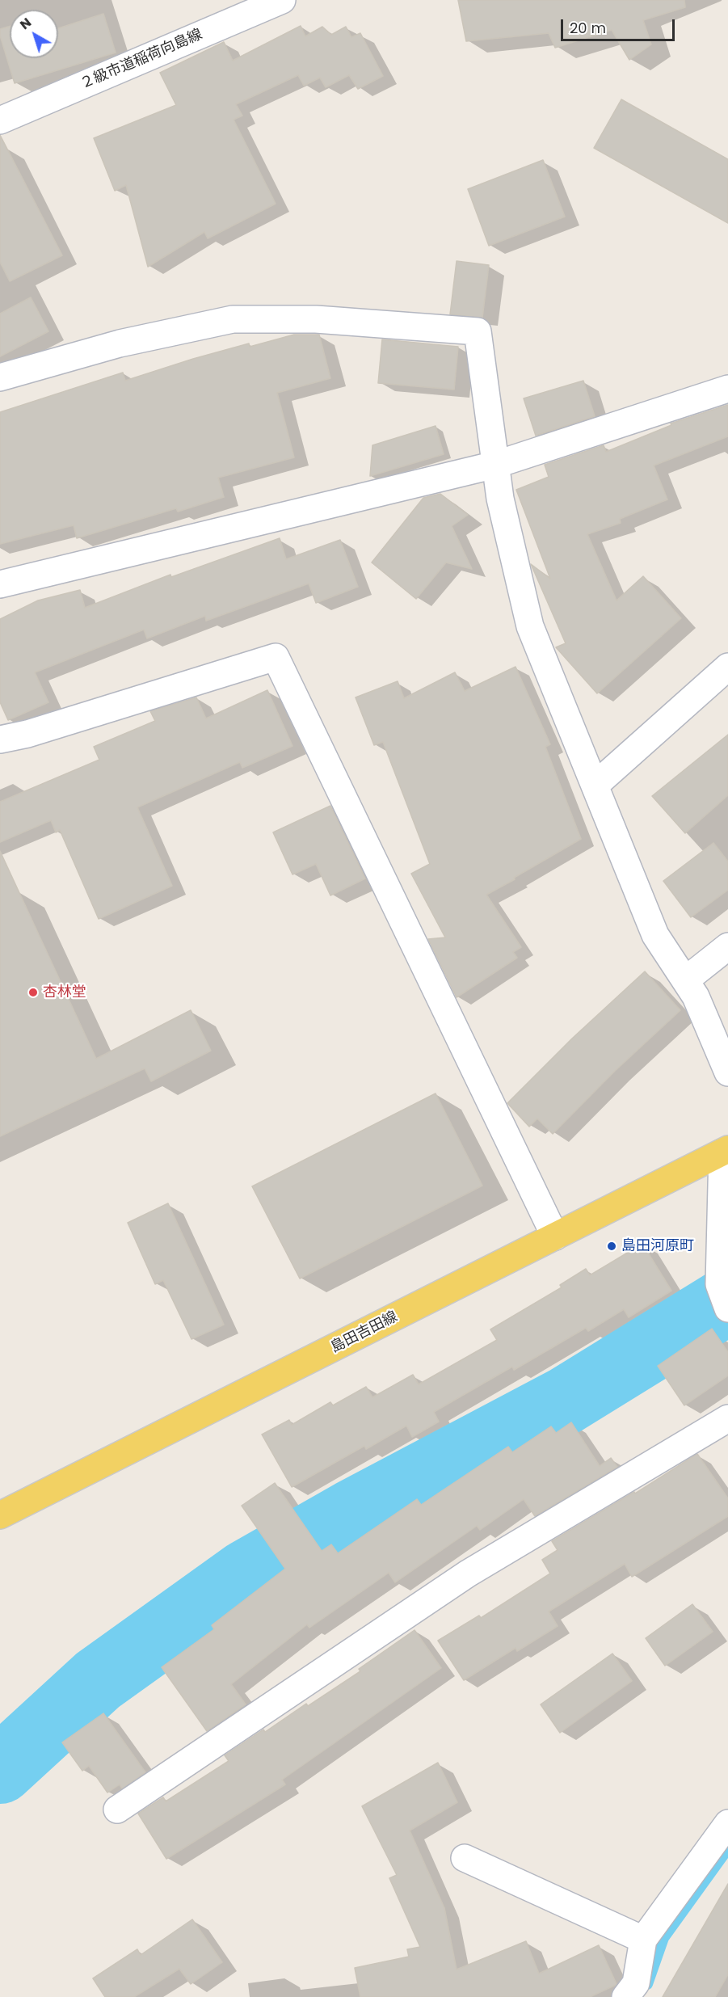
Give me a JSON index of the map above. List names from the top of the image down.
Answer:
{
  "streets": {
    "main road": ["島田吉田線"],
    "street": ["２級市道稲荷向島線"]
  },
  "places": ["杏林堂", "島田河原町"],
  "scale_bar": "20 m",
  "north": "top left"
}
